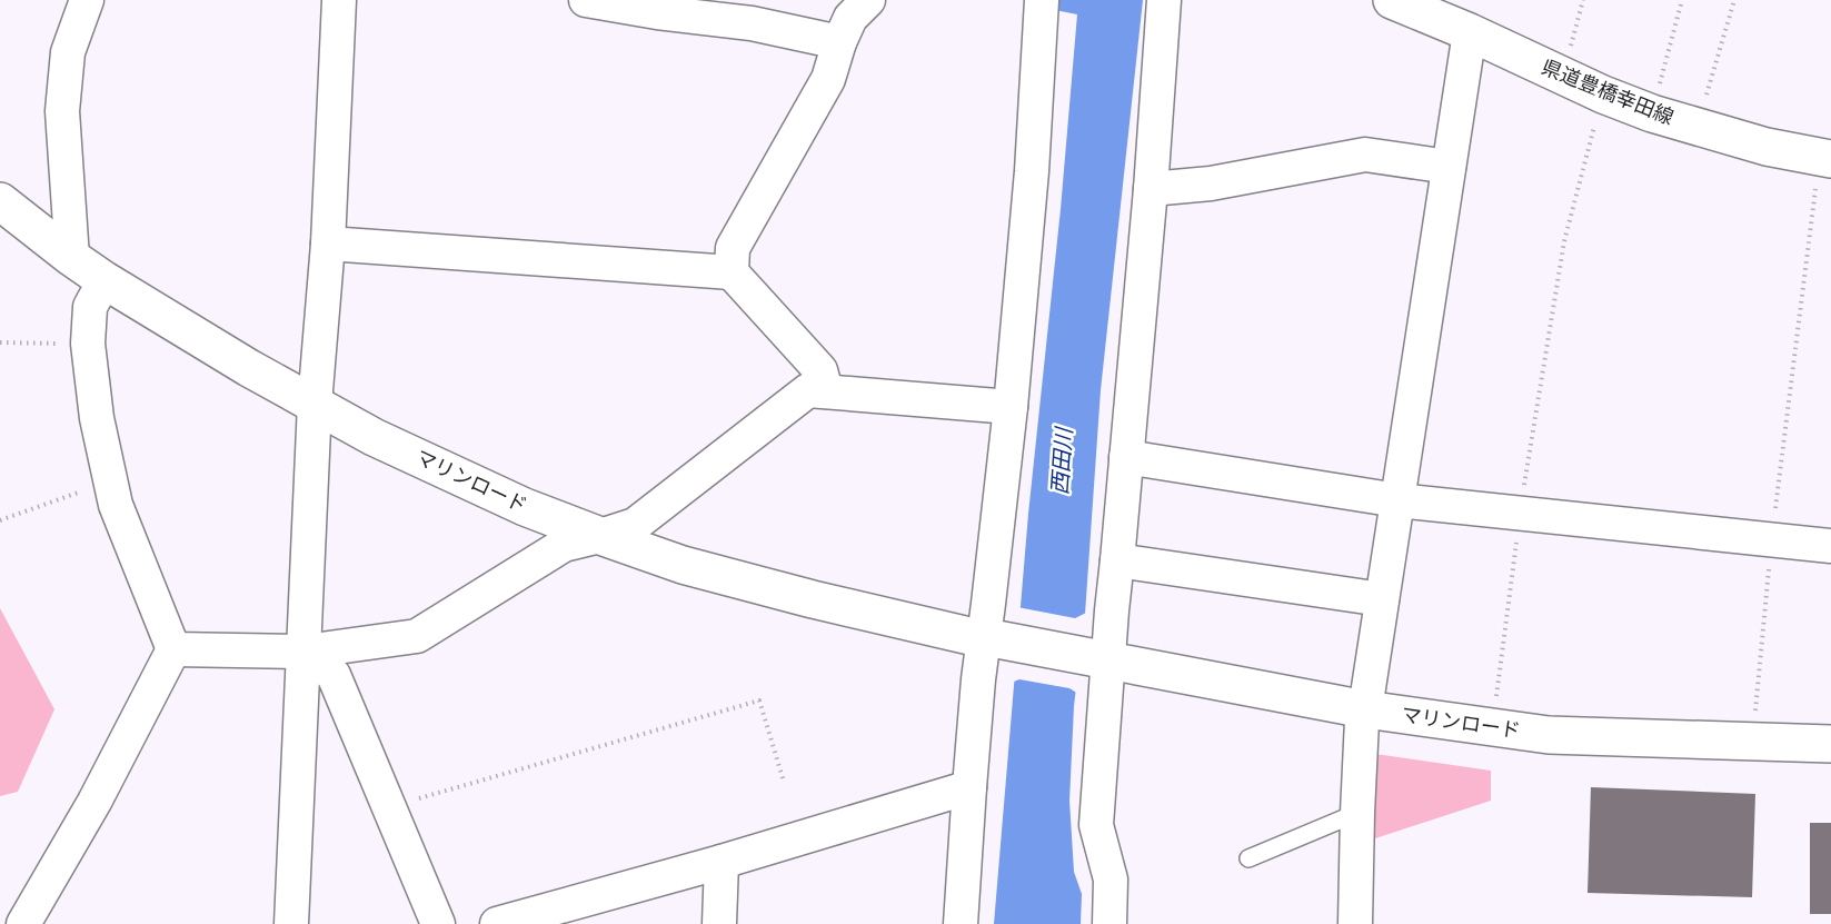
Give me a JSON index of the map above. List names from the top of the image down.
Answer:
{
  "streets": {
    "street": ["県道豊橋幸田線", "マリンロード"]
  },
  "water": ["西田川"]
}
